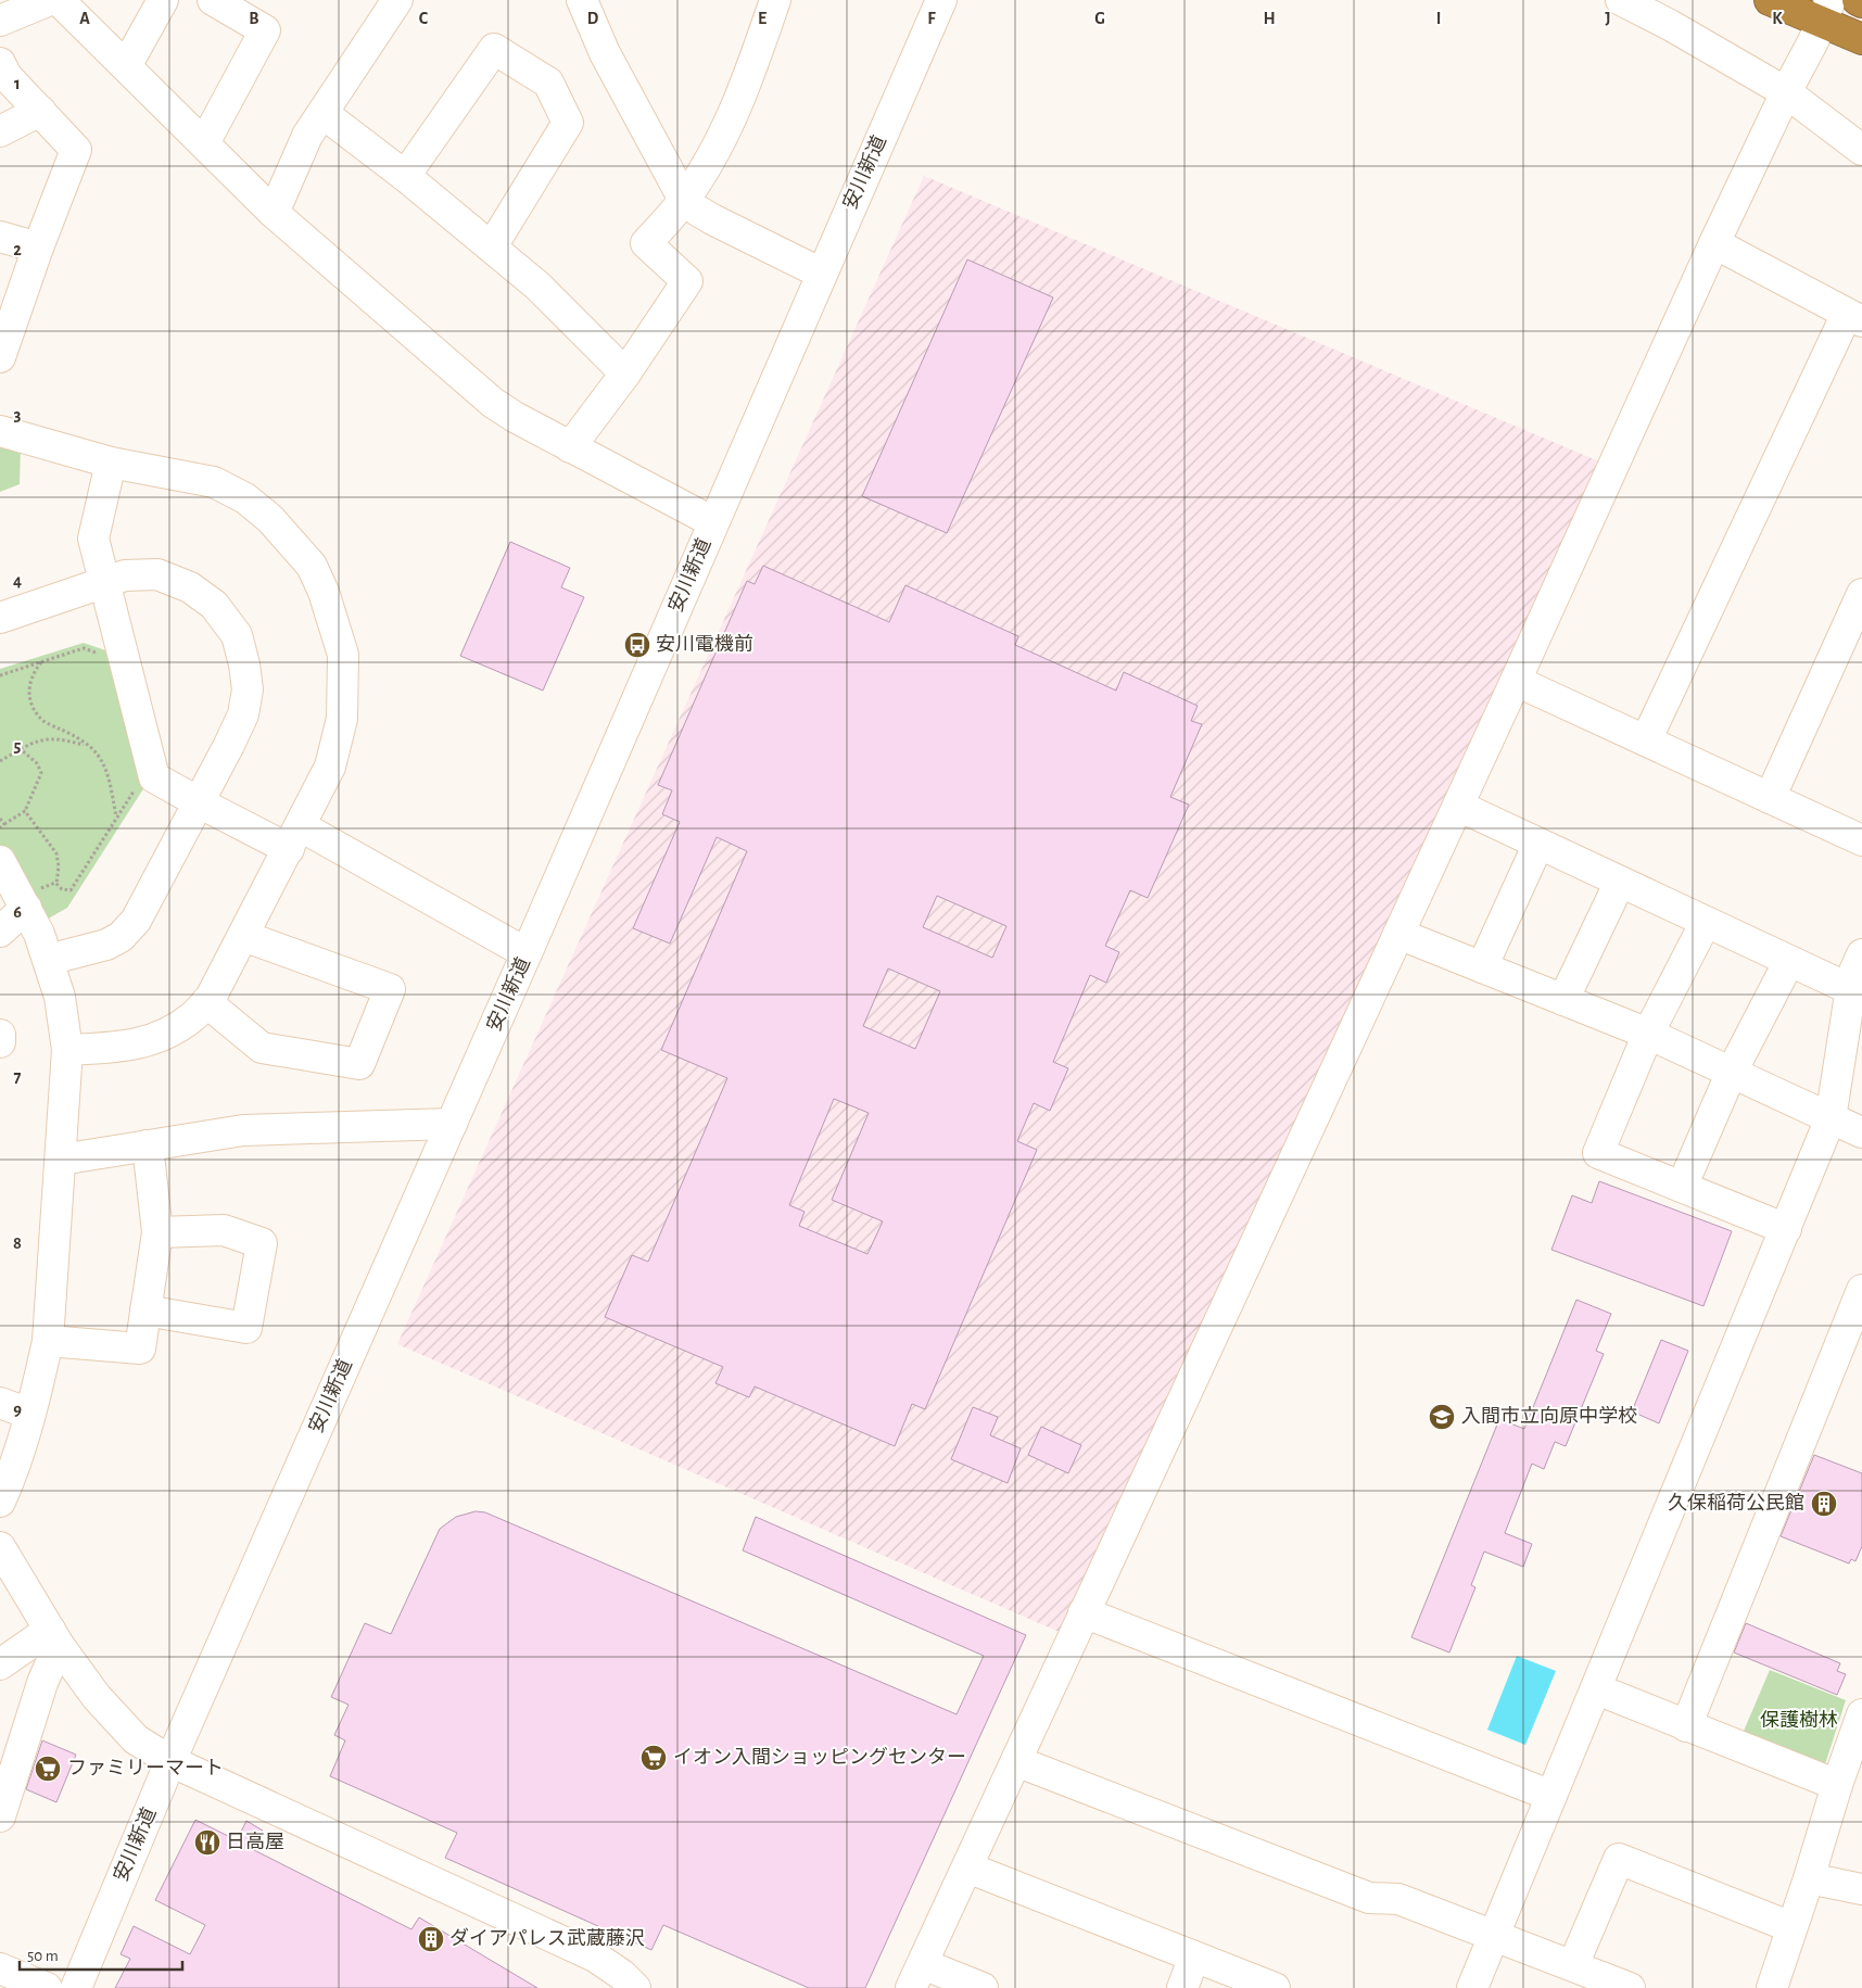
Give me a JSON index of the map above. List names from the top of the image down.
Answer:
{
  "streets": {
    "street": ["安川新道"]
  },
  "parks": ["保護樹林"],
  "places": {
    "bus stop": ["安川電機前"],
    "school or university": ["入間市立向原中学校"],
    "building": ["久保稲荷公民館", "ダイアパレス武蔵藤沢"],
    "supermarket": ["イオン入間ショッピングセンター", "ファミリーマート"],
    "restaurant": ["日高屋"]
  },
  "scale_bar": "50 m",
  "grid": {
    "columns": [
      "A",
      "B",
      "C",
      "D",
      "E",
      "F",
      "G",
      "H",
      "I",
      "J",
      "K"
    ],
    "rows": [
      "1",
      "2",
      "3",
      "4",
      "5",
      "6",
      "7",
      "8",
      "9"
    ]
  }
}
